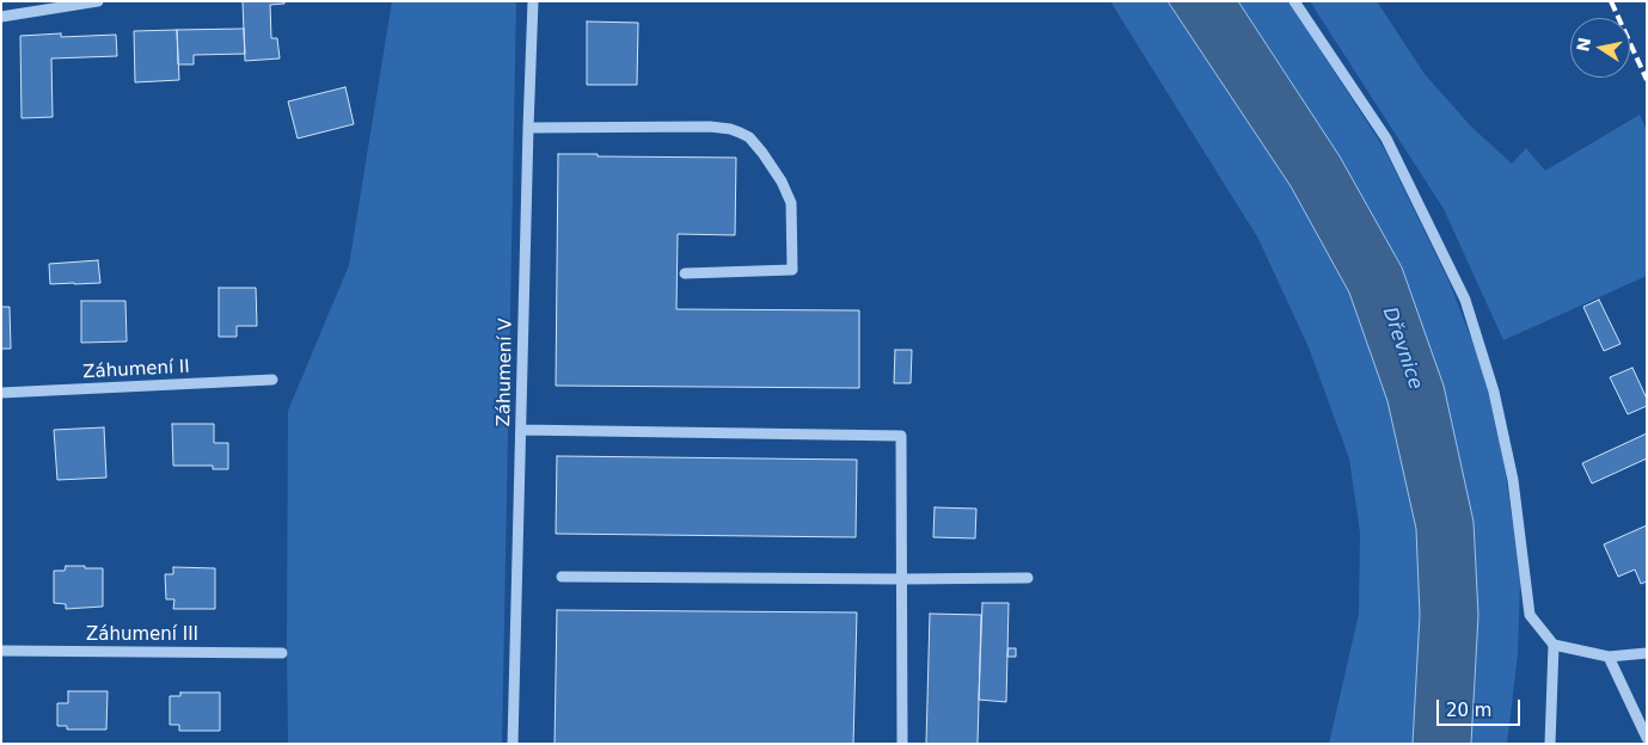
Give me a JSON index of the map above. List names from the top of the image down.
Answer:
{
  "streets": {
    "street": ["Záhumení II", "Záhumení V", "Záhumení III"]
  },
  "water": ["Dřevnice"],
  "scale_bar": "20 m",
  "north": "left"
}
